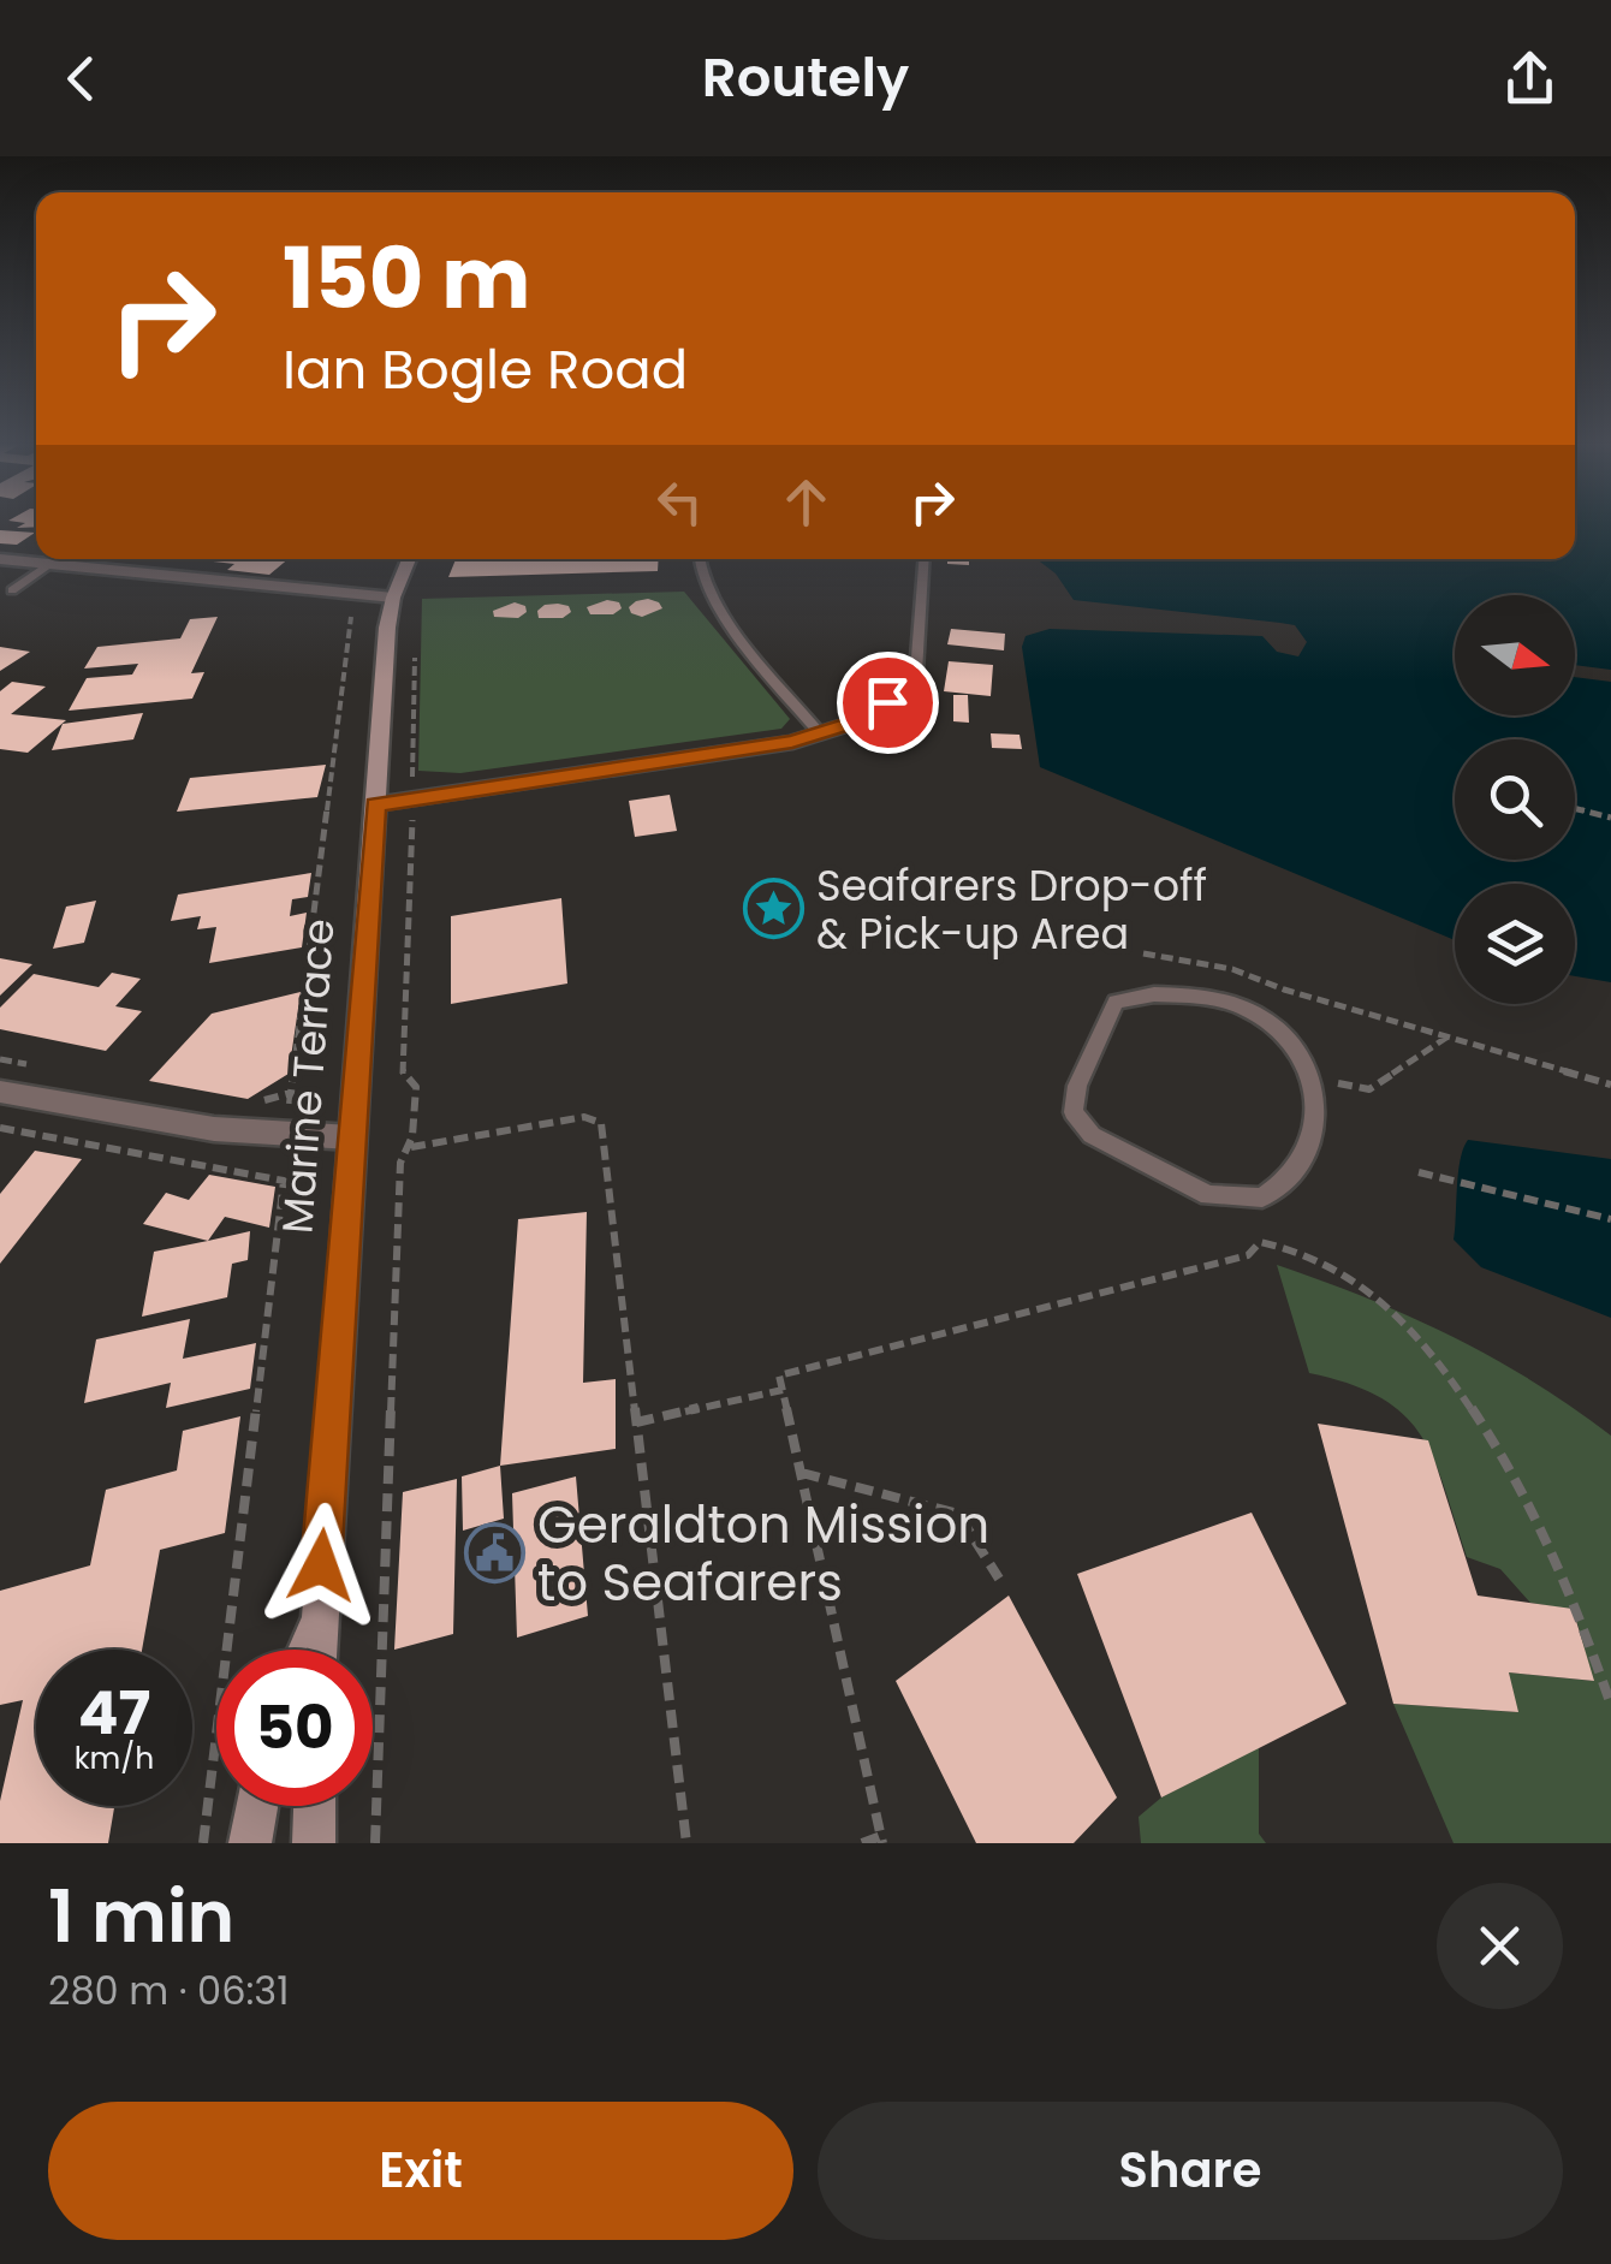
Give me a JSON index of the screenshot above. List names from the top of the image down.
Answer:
{
  "streets": {
    "main road": ["Marine Terrace"]
  },
  "places": {
    "place": ["Seafarers Drop-off & Pick-up Area"],
    "public building": ["Geraldton Mission to Seafarers"]
  },
  "north": "right",
  "page": {
    "header": "Routely",
    "turn": ["150 m", "Ian Bogle Road"],
    "speed": "47 km/h",
    "limit": "50",
    "heading": ["1 min", "280 m · 06:31"],
    "buttons": ["Exit", "Share"]
  }
}
